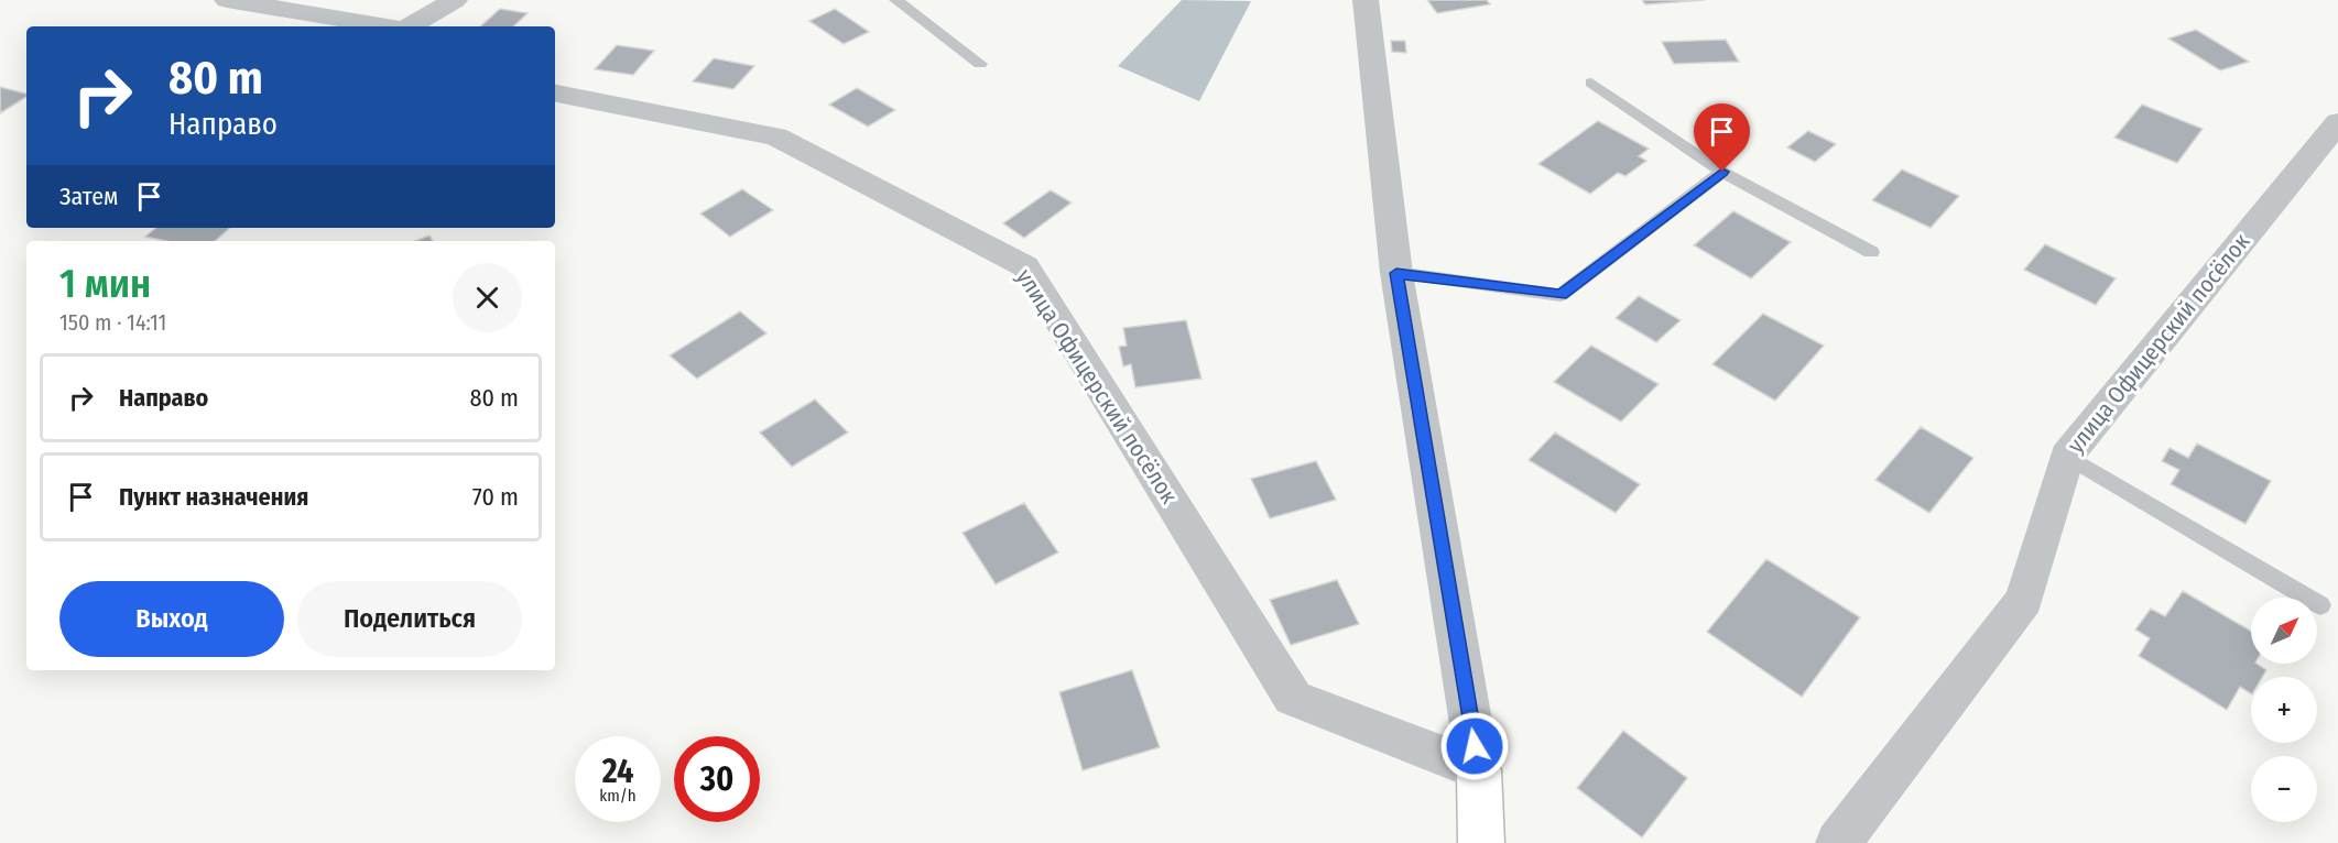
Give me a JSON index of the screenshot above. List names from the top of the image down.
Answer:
{
  "streets": {
    "street": ["улица Офицерский посёлок"]
  },
  "north": "top right",
  "page": {
    "turn": ["80 m", "Направо"],
    "then": "Затем",
    "heading": ["1 мин", "150 m · 14:11"],
    "list": [
      {
        "name": "Направо",
        "value": "80 m"
      },
      {
        "name": "Пункт назначения",
        "value": "70 m"
      }
    ],
    "buttons": ["Выход", "Поделиться"],
    "map_buttons": ["+", "−"],
    "speed": "24 km/h",
    "limit": "30"
  }
}
